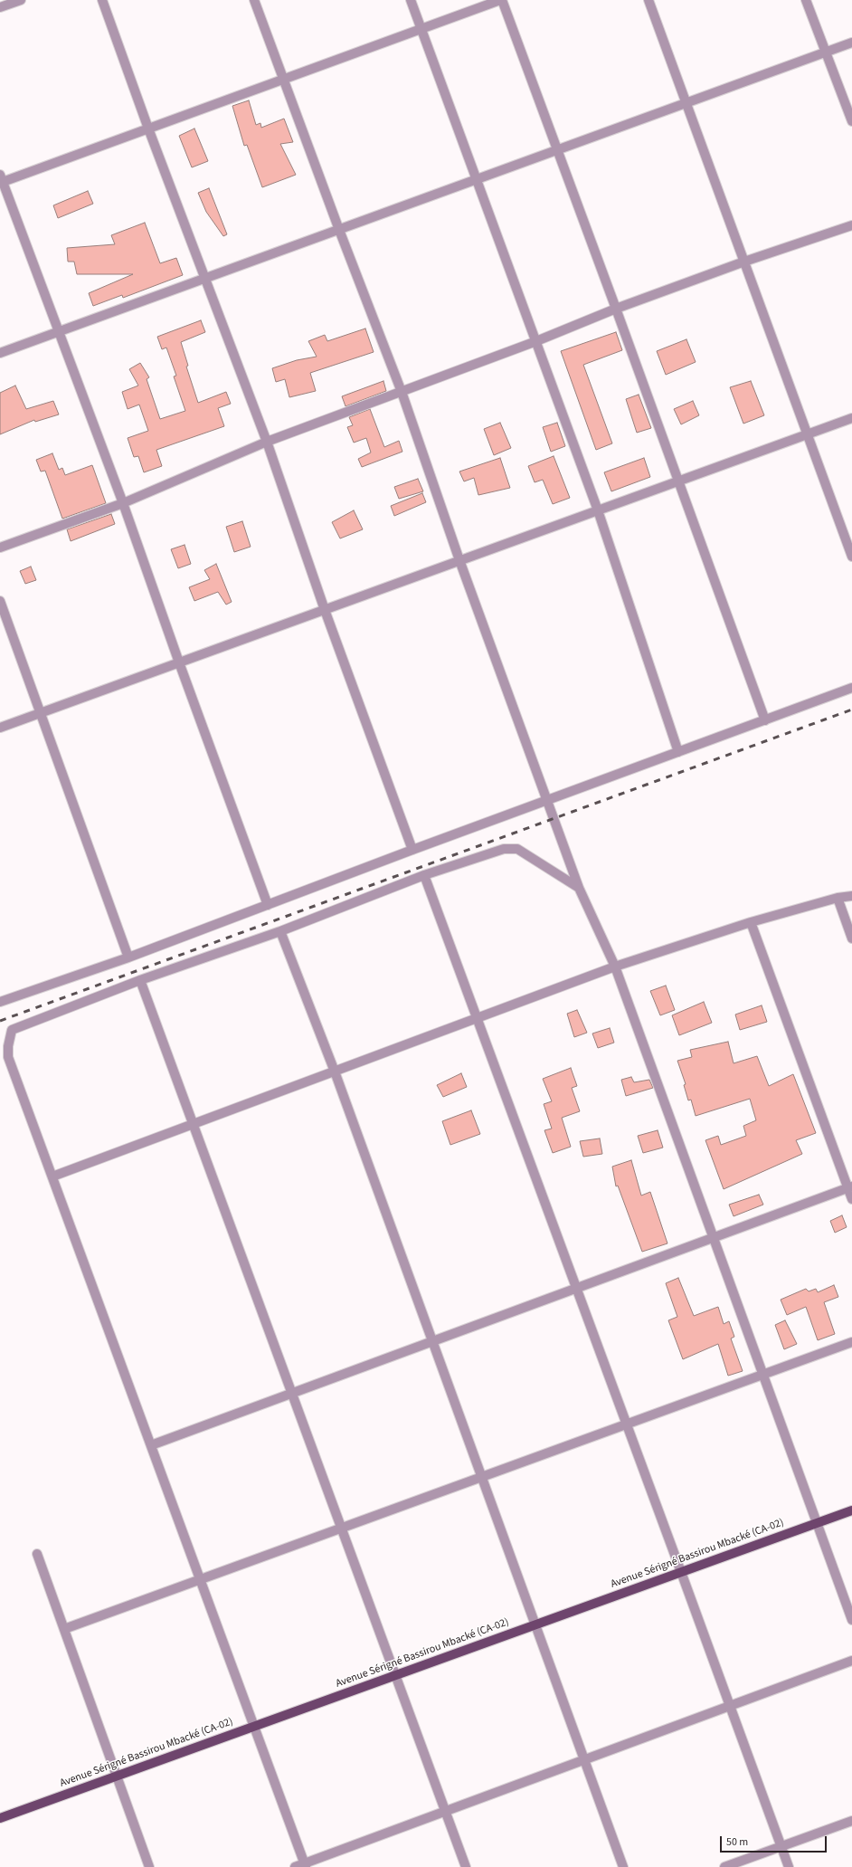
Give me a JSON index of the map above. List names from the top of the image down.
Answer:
{
  "streets": {
    "main road": ["Avenue Sérigné Bassirou Mbacké (CA-02)"]
  },
  "scale_bar": "50 m"
}
